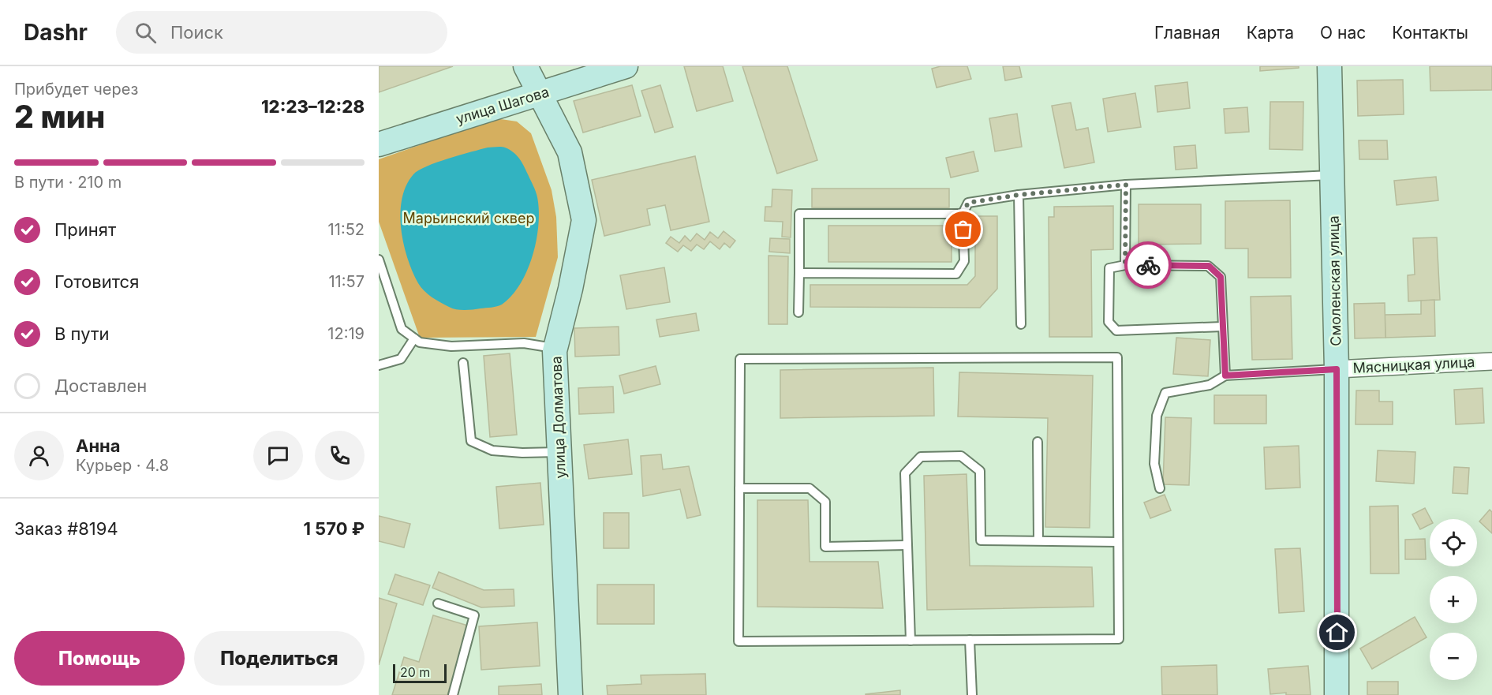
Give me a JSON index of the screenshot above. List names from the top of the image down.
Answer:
{
  "streets": {
    "street": [
      "улица Шагова",
      "Смоленская улица",
      "Мясницкая улица",
      "улица Долматова"
    ]
  },
  "crossings": [
    ["улица Шагова", "улица Долматова"],
    ["Смоленская улица", "Мясницкая улица"]
  ],
  "parks": ["Марьинский сквер"],
  "scale_bar": "20 m",
  "page": {
    "header": "Dashr",
    "search": "Поиск",
    "nav": [
      "Главная",
      "Карта",
      "О нас",
      "Контакты"
    ],
    "heading": ["2 мин", "Прибудет через", "12:23–12:28"],
    "panel": [
      "Анна",
      "Курьер · 4.8",
      "Заказ #8194",
      "1 570 ₽"
    ],
    "bar": "В пути · 210 m",
    "list": [
      ["Принят", "11:52"],
      ["Готовится", "11:57"],
      ["В пути", "12:19"],
      "Доставлен"
    ],
    "map_buttons": ["+", "−"],
    "buttons": ["Помощь", "Поделиться"],
    "scale": "20 m"
  }
}
